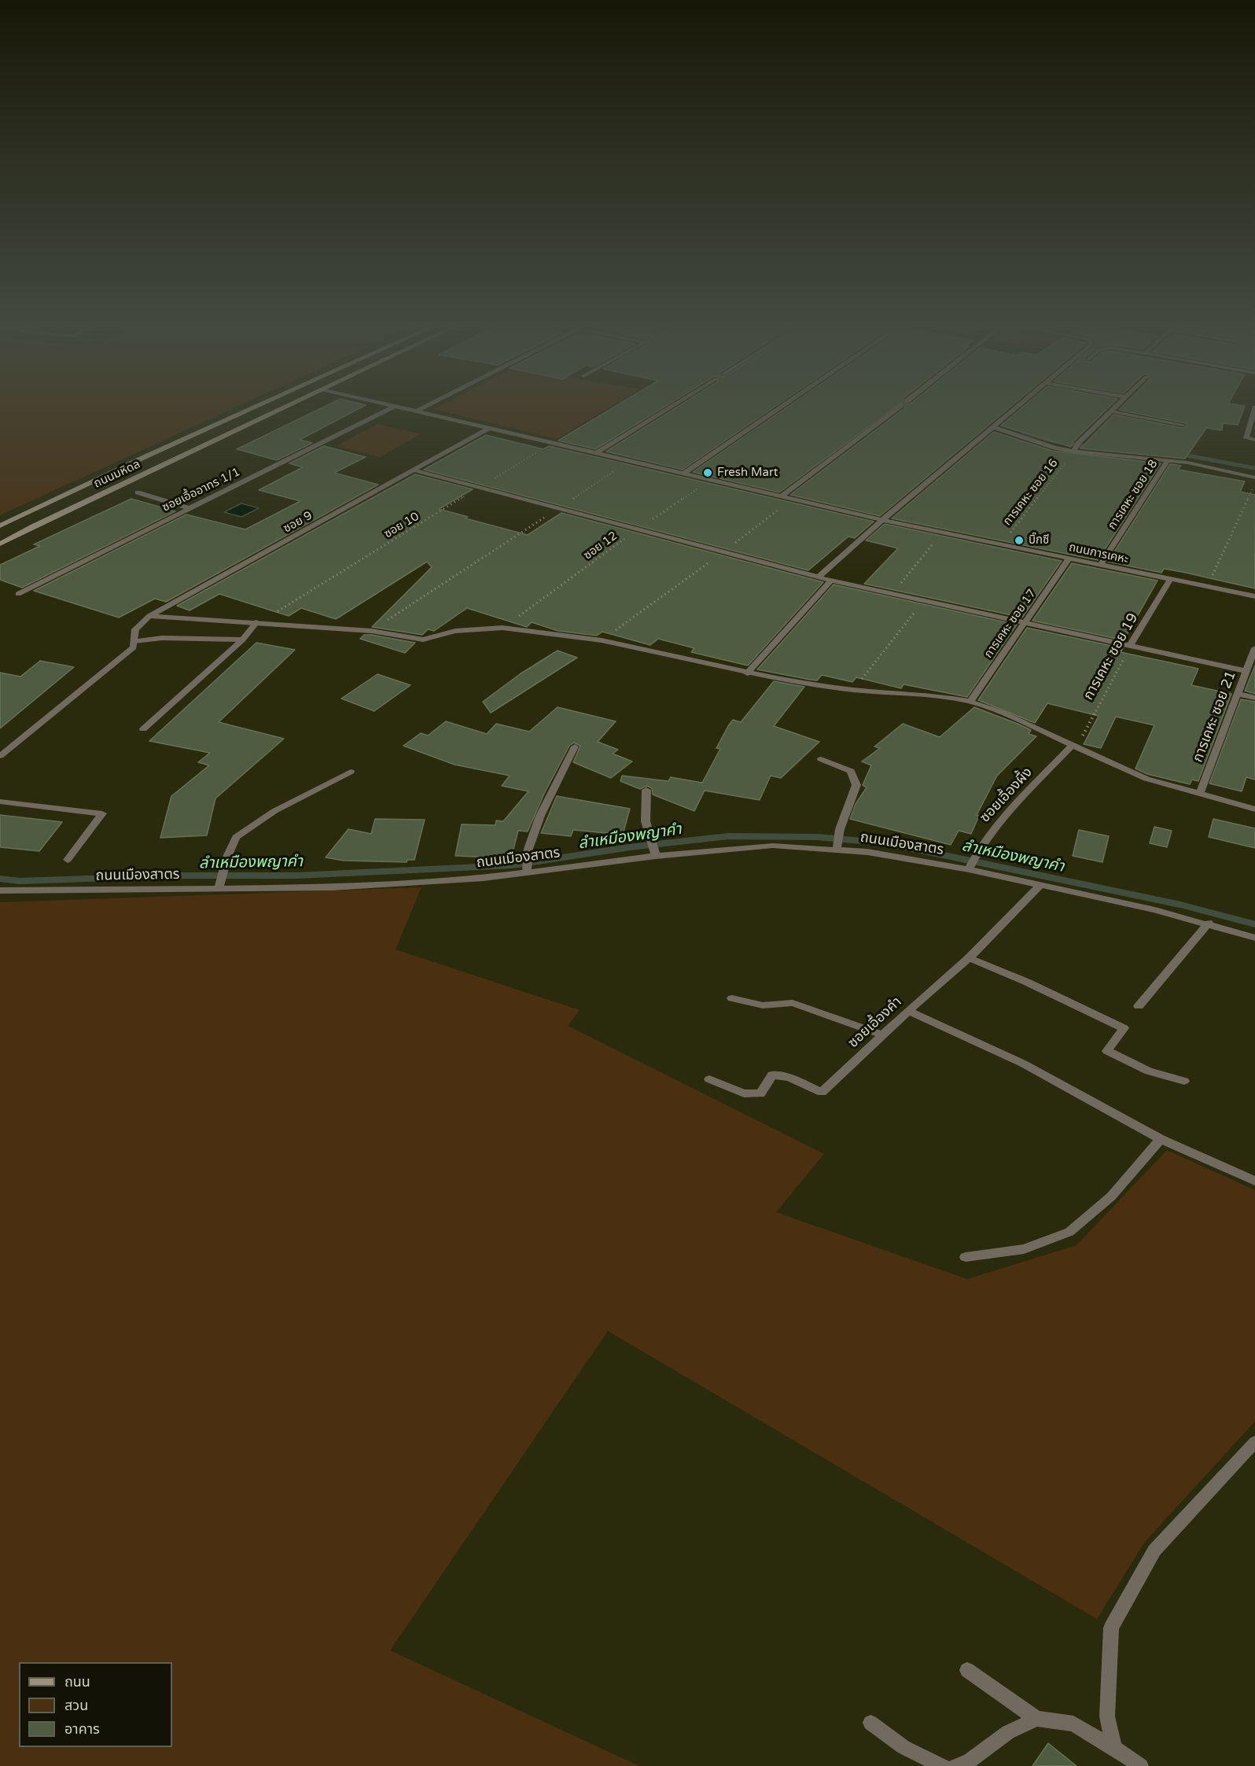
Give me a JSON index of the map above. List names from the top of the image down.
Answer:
{
  "streets": {
    "main road": ["ถนนมหิดล"],
    "street": [
      "ซอยเอื้ออาทร 1/1",
      "การเคหะ ซอย 18",
      "ซอย 9",
      "ถนนการเคหะ",
      "การเคหะ ซอย 17",
      "การเคหะ ซอย 19",
      "การเคหะ ซอย 21",
      "ซอยเอื้องผื้ง",
      "ถนนเมืองสาตร",
      "ซอยเอื้องคำ"
    ],
    "path": ["การเคหะ ซอย 16", "ซอย 10", "ซอย 12"]
  },
  "crossings": [
    ["การเคหะ ซอย 16", "ถนนการเคหะ"],
    ["การเคหะ ซอย 18", "ถนนการเคหะ"],
    ["ซอย 9", "ถนนการเคหะ"],
    ["ซอย 10", "ถนนการเคหะ"],
    ["ซอย 12", "ถนนการเคหะ"],
    ["ถนนการเคหะ", "การเคหะ ซอย 17"],
    ["ถนนการเคหะ", "การเคหะ ซอย 19"],
    ["การเคหะ ซอย 19", "ซอยเอื้องผื้ง"],
    ["ซอยเอื้องผื้ง", "ถนนเมืองสาตร"],
    ["ถนนเมืองสาตร", "ซอยเอื้องคำ"]
  ],
  "water": ["ลำเหมืองพญาคำ"],
  "places": ["Fresh Mart", "บิ๊กซี"],
  "legend": ["ถนน", "สวน", "อาคาร"]
}
